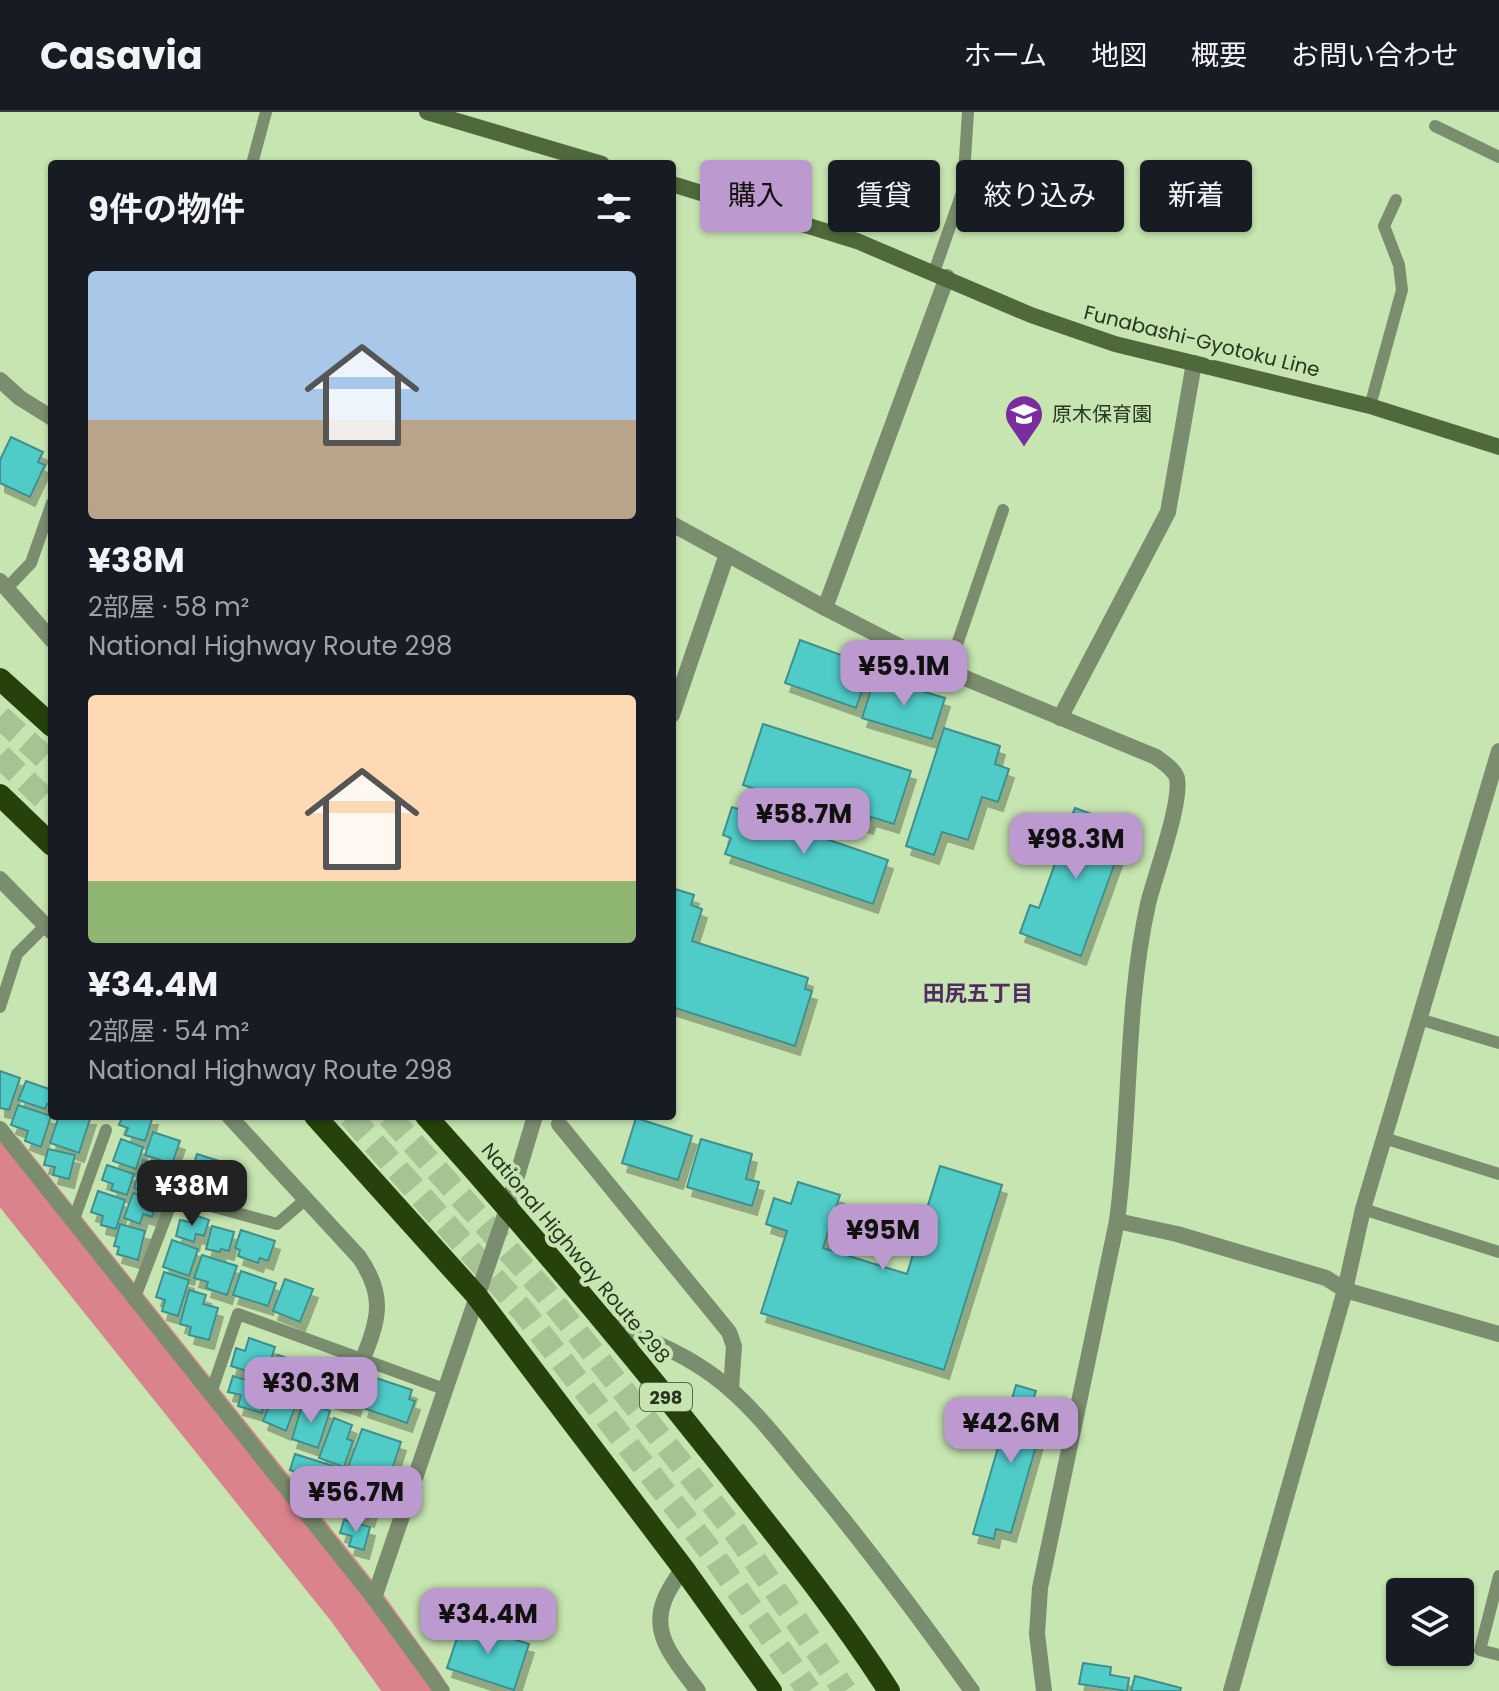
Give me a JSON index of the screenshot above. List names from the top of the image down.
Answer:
{
  "streets": {
    "highway": ["National Highway Route 298", "298"],
    "main road": ["Funabashi-Gyotoku Line"]
  },
  "districts": ["田尻五丁目"],
  "places": {
    "school or university": ["原木保育園"]
  },
  "page": {
    "header": "Casavia",
    "nav": [
      "ホーム",
      "地図",
      "概要",
      "お問い合わせ"
    ],
    "chip": [
      "購入",
      "賃貸",
      "絞り込み",
      "新着"
    ],
    "heading": "9件の物件",
    "list": [
      {
        "name": "¥38M",
        "note": "2部屋 · 58 m² · National Highway Route 298"
      },
      {
        "name": "¥34.4M",
        "note": "2部屋 · 54 m² · National Highway Route 298"
      }
    ],
    "price": [
      "¥59.1M",
      "¥58.7M",
      "¥98.3M",
      "¥38M",
      "¥95M",
      "¥30.3M",
      "¥42.6M",
      "¥56.7M",
      "¥34.4M"
    ]
  }
}
